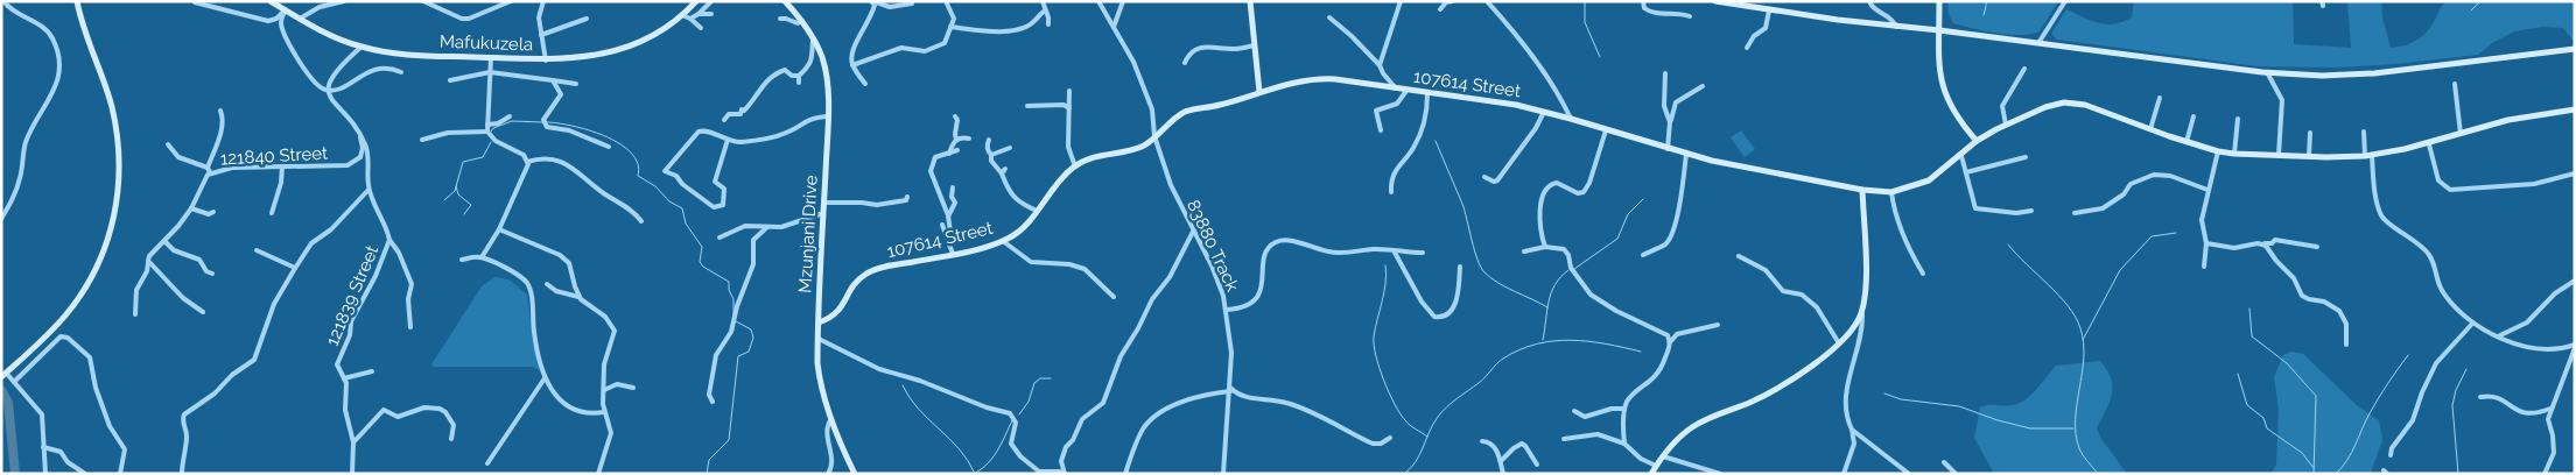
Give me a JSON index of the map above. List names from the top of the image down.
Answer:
{
  "streets": {
    "street": [
      "Mafukuzela",
      "107614 Street",
      "121840 Street",
      "Mzunjani Drive",
      "83880 Track",
      "121839 Street"
    ]
  },
  "crossings": [
    ["Mafukuzela", "121839 Street"],
    ["107614 Street", "Mzunjani Drive"],
    ["107614 Street", "83880 Track"],
    ["121840 Street", "121839 Street"]
  ]
}
